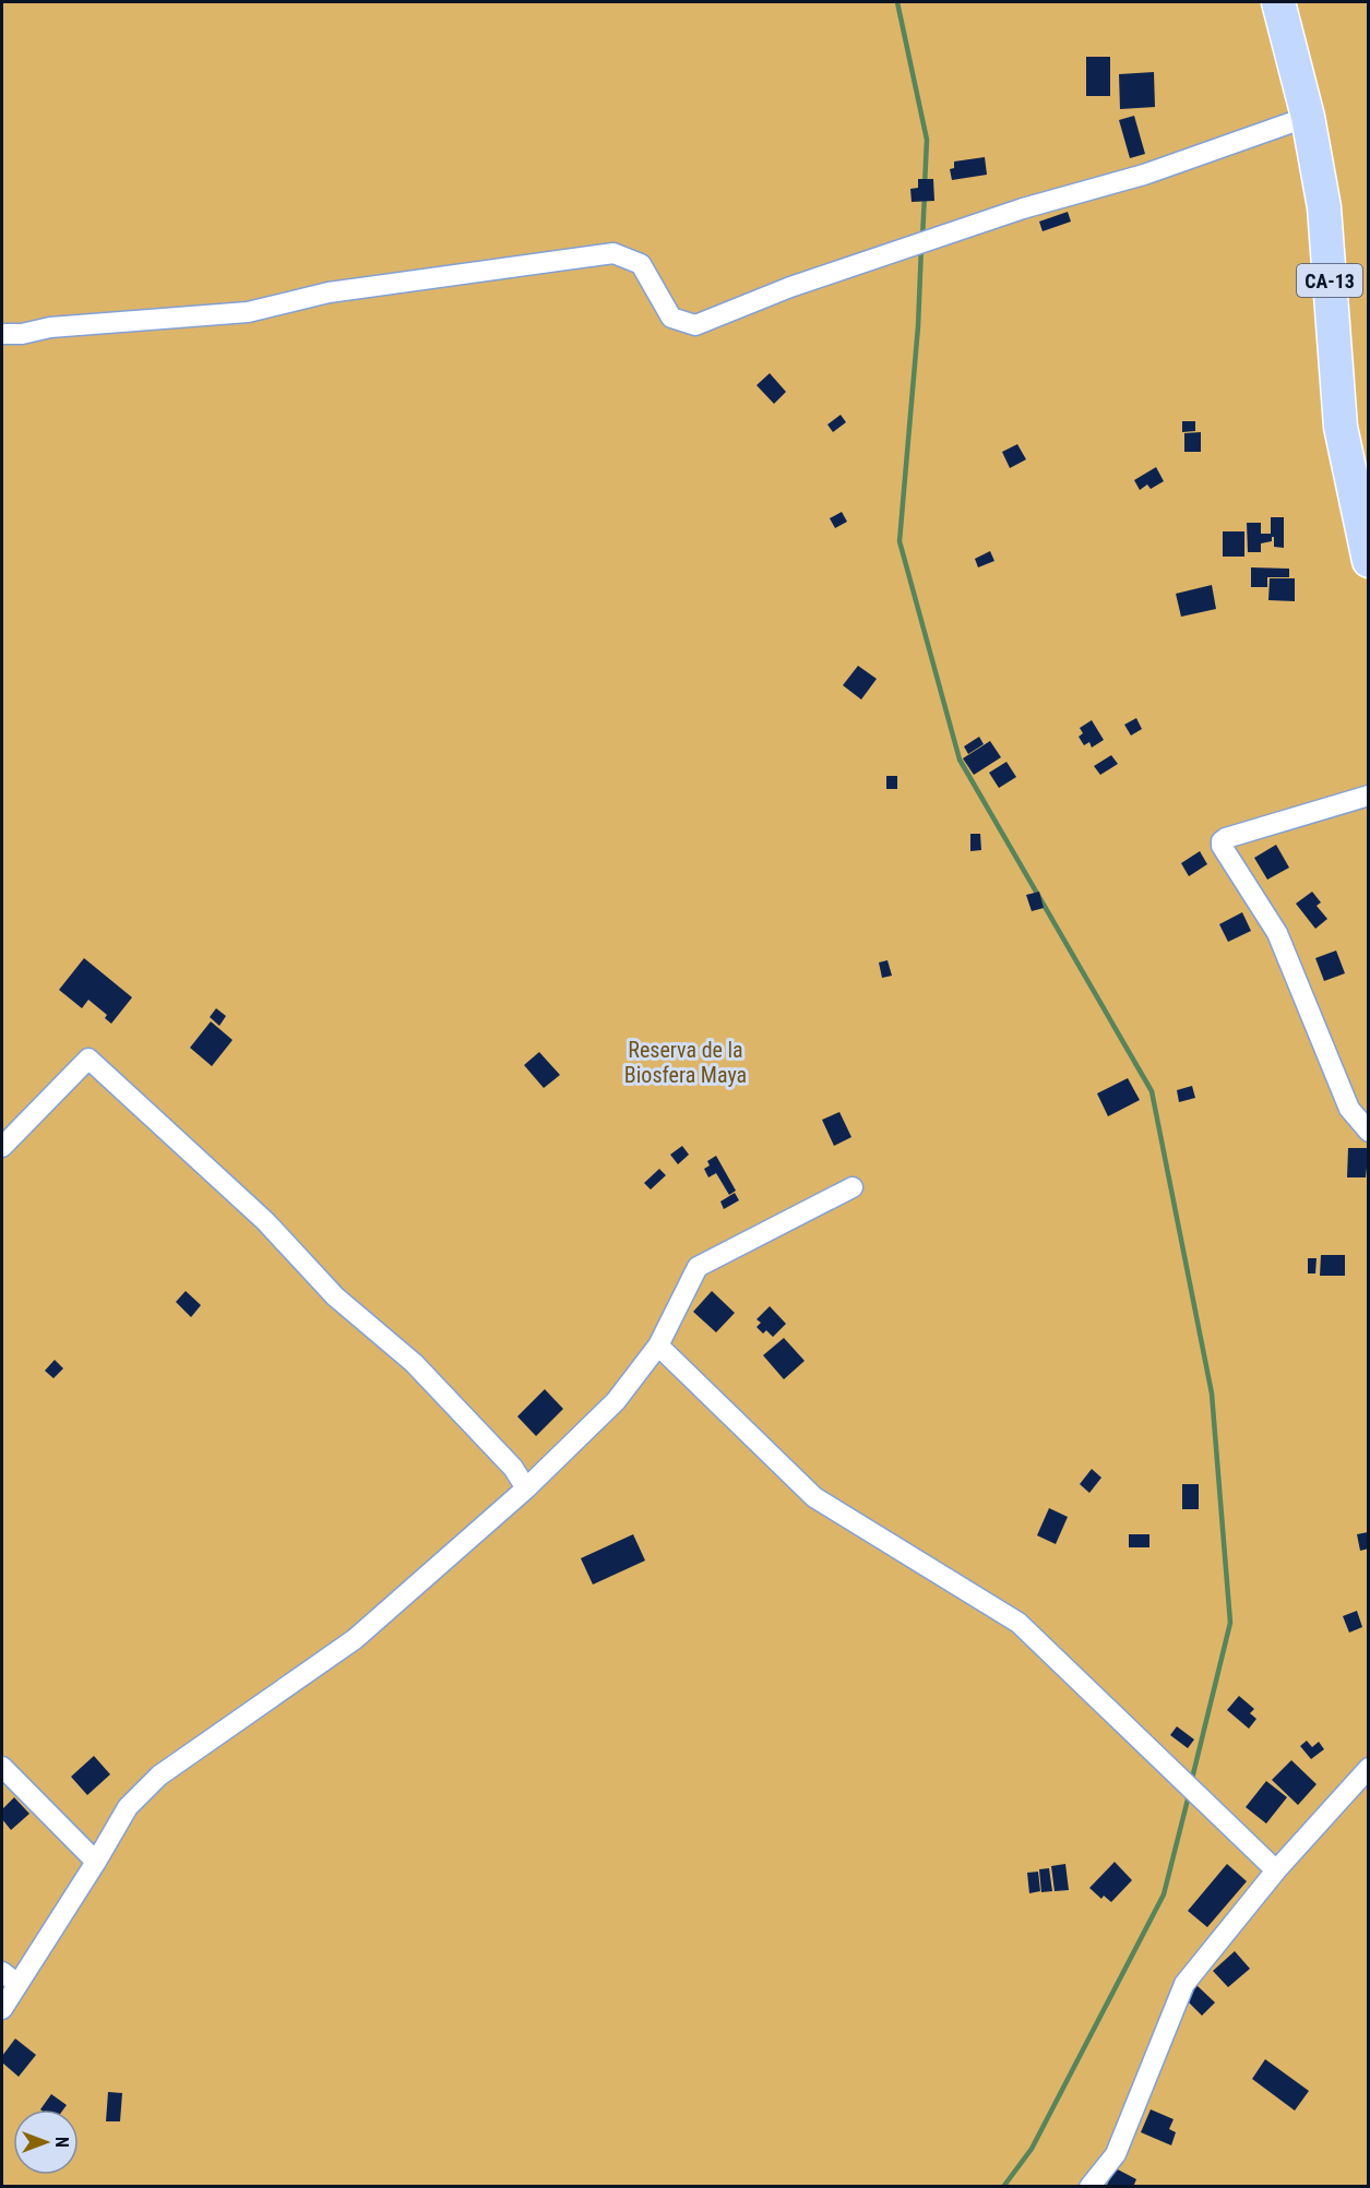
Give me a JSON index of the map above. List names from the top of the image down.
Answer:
{
  "streets": {
    "highway": ["CA-13"]
  },
  "parks": ["Reserva de la Biosfera Maya"],
  "north": "right"
}
